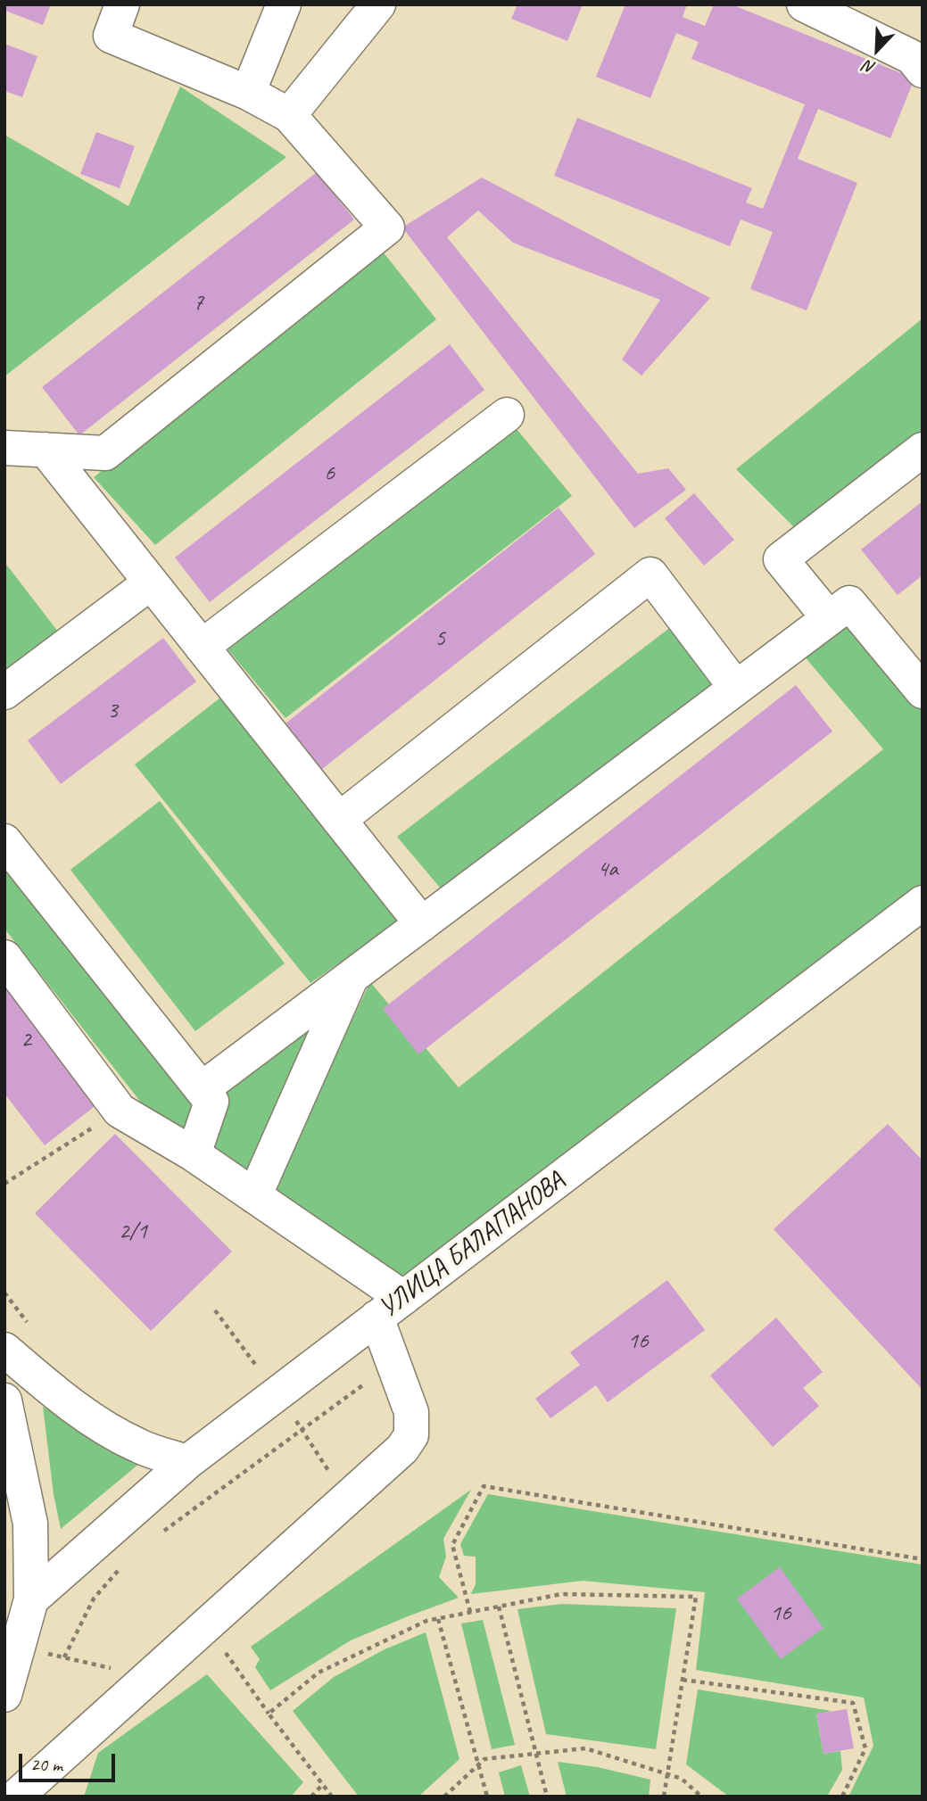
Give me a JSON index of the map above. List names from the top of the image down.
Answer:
{
  "streets": {
    "street": ["УЛИЦА БАЛАПАНОВА"]
  },
  "house_numbers": [
    "7",
    "6",
    "5",
    "3",
    "4а",
    "2",
    "2/1",
    "16",
    "16"
  ],
  "scale_bar": "20 m",
  "north": "bottom left"
}
